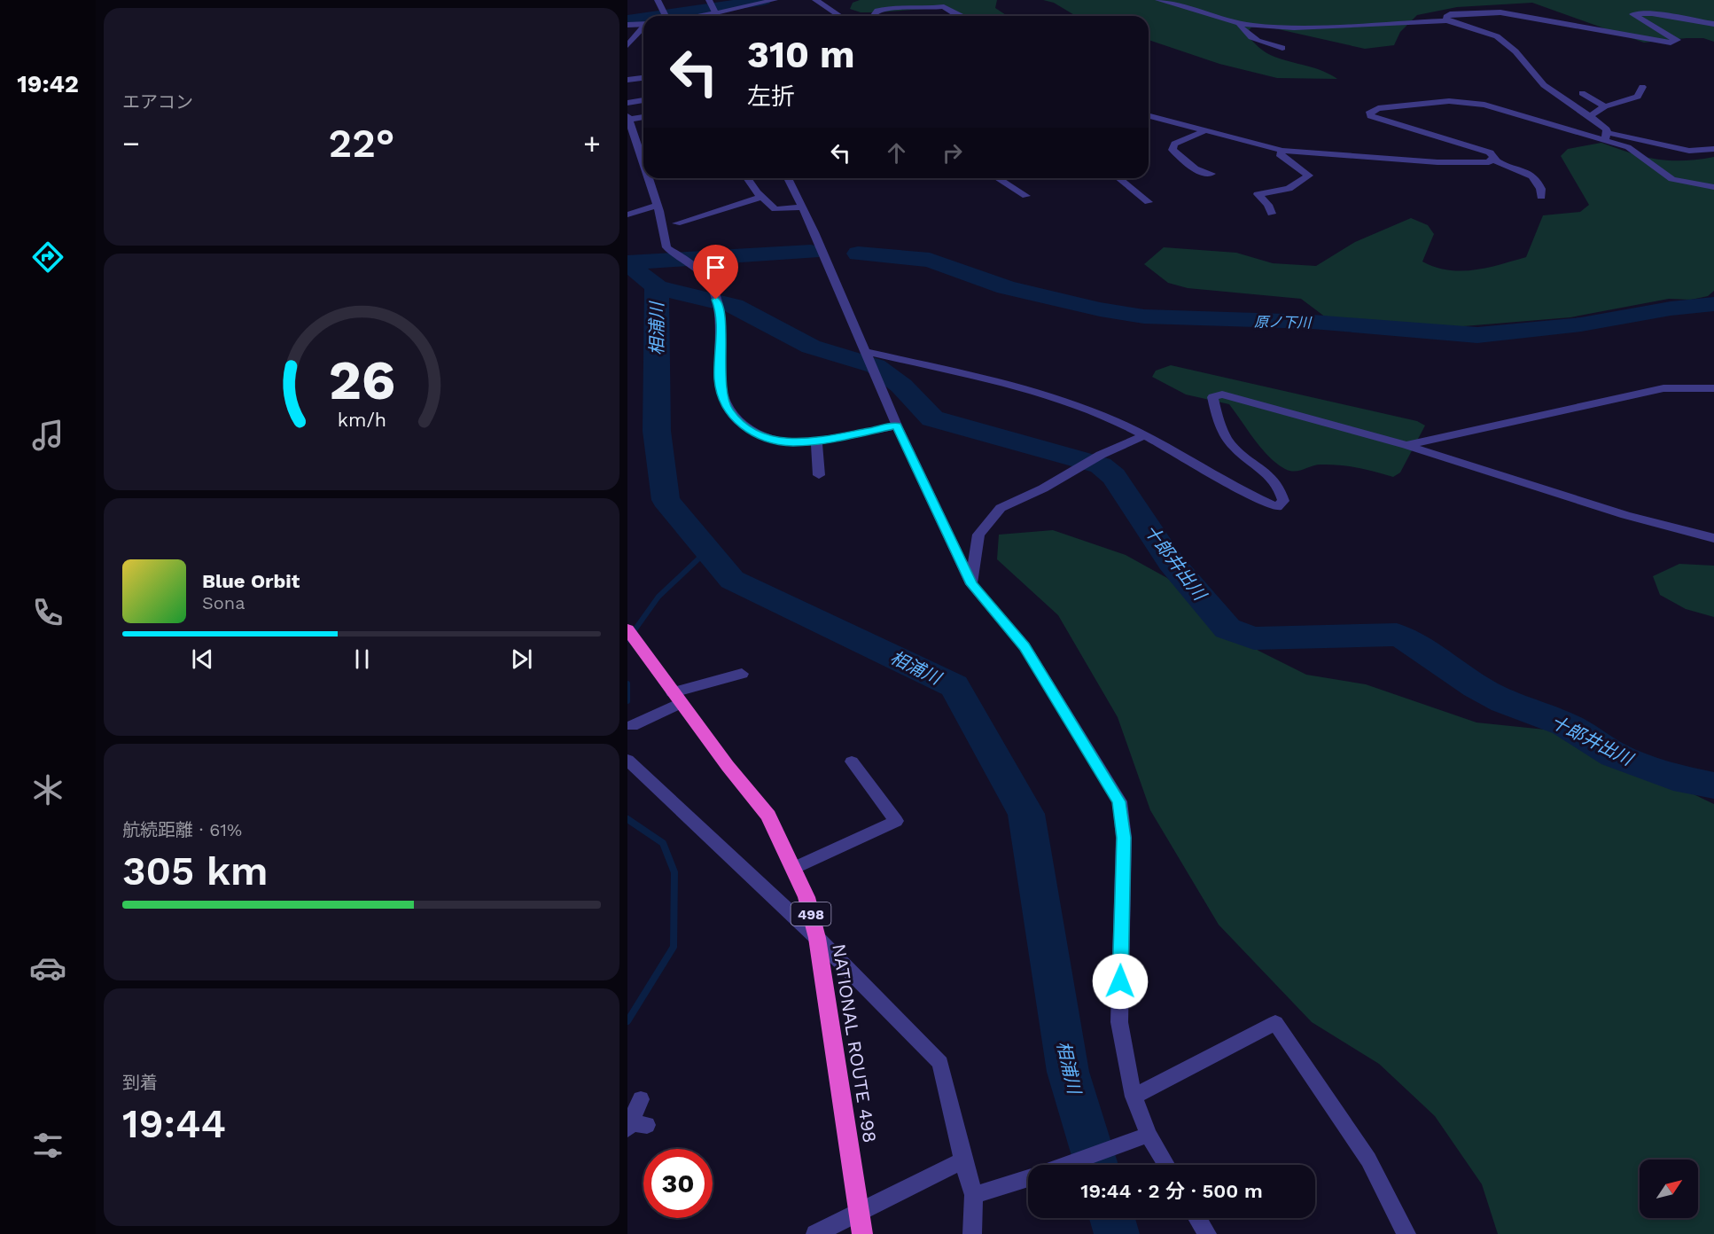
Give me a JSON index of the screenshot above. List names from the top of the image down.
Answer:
{
  "streets": {
    "highway": ["498", "NATIONAL ROUTE 498"]
  },
  "water": ["原ノ下川", "相浦川", "十郎井出川"],
  "north": "top right",
  "page": {
    "tabs": "19:42",
    "tile": [
      "エアコン",
      ["航続距離 · 61%", "305 km"],
      ["到着", "19:44"]
    ],
    "turn": ["310 m", "左折"],
    "heat": ["−", "22°", "+"],
    "song": ["Blue Orbit", "Sona"],
    "limit": "30",
    "trip": "19:44 · 2 分 · 500 m",
    "gauge": ["26", "km/h"]
  }
}
